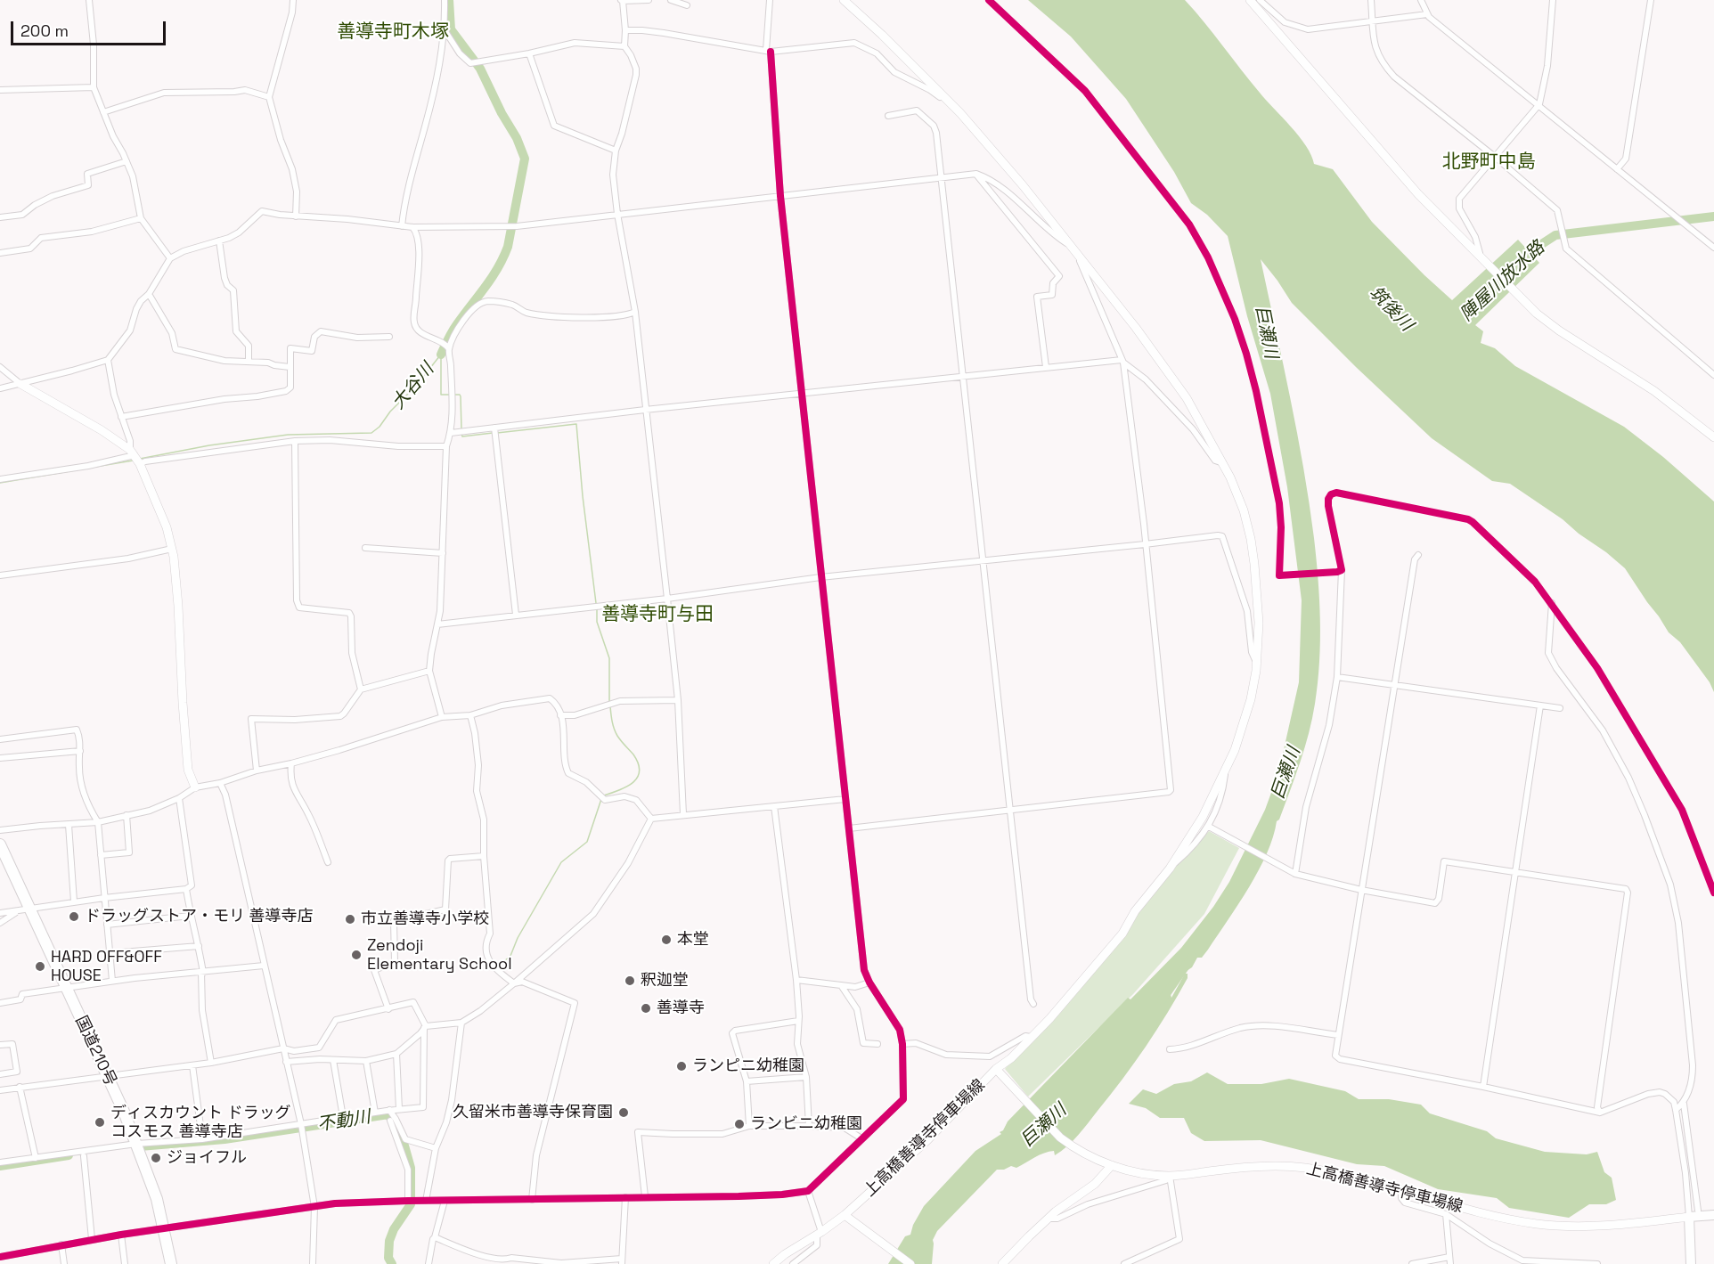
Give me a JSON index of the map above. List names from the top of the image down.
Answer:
{
  "streets": {
    "highway": ["国道210号"],
    "street": ["上高橋善導寺停車場線"]
  },
  "districts": ["善導寺町木塚", "北野町中島", "善導寺町与田"],
  "water": [
    "陣屋川放水路",
    "筑後川",
    "巨瀬川",
    "大谷川",
    "不動川"
  ],
  "places": [
    "ドラッグストア・モリ 善導寺店",
    "市立善導寺小学校",
    "本堂",
    "Zendoji Elementary School",
    "HARD OFF&OFF HOUSE",
    "釈迦堂",
    "善導寺",
    "ランピニ幼稚園",
    "久留米市善導寺保育園",
    "ディスカウント ドラッグ コスモス 善導寺店",
    "ランビニ幼稚園",
    "ジョイフル"
  ],
  "scale_bar": "200 m"
}
